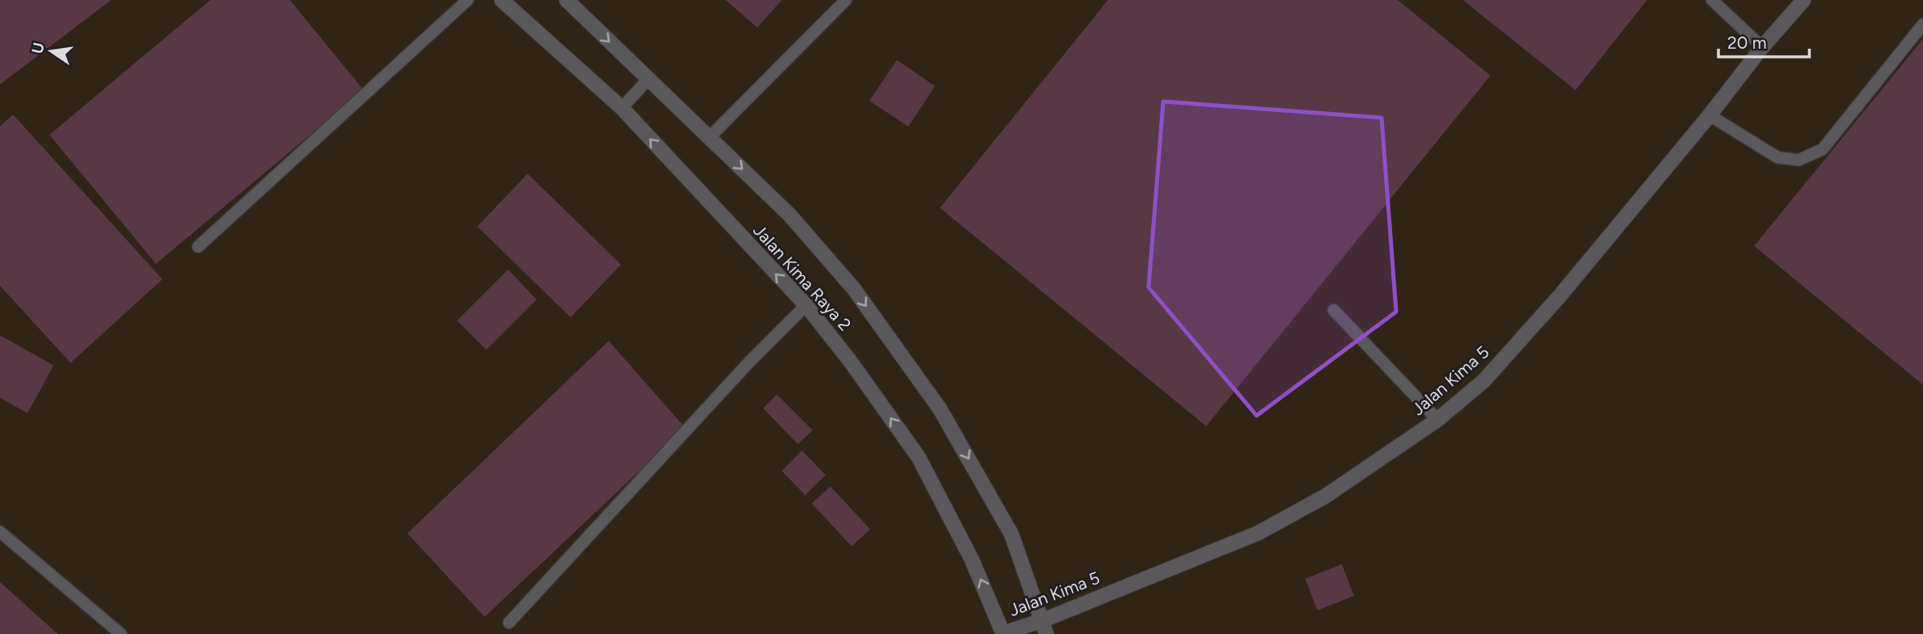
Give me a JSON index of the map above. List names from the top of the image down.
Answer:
{
  "streets": {
    "street": ["Jalan Kima Raya 2", "Jalan Kima 5"]
  },
  "crossings": [
    ["Jalan Kima Raya 2", "Jalan Kima 5"]
  ],
  "scale_bar": "20 m",
  "north": "left"
}
